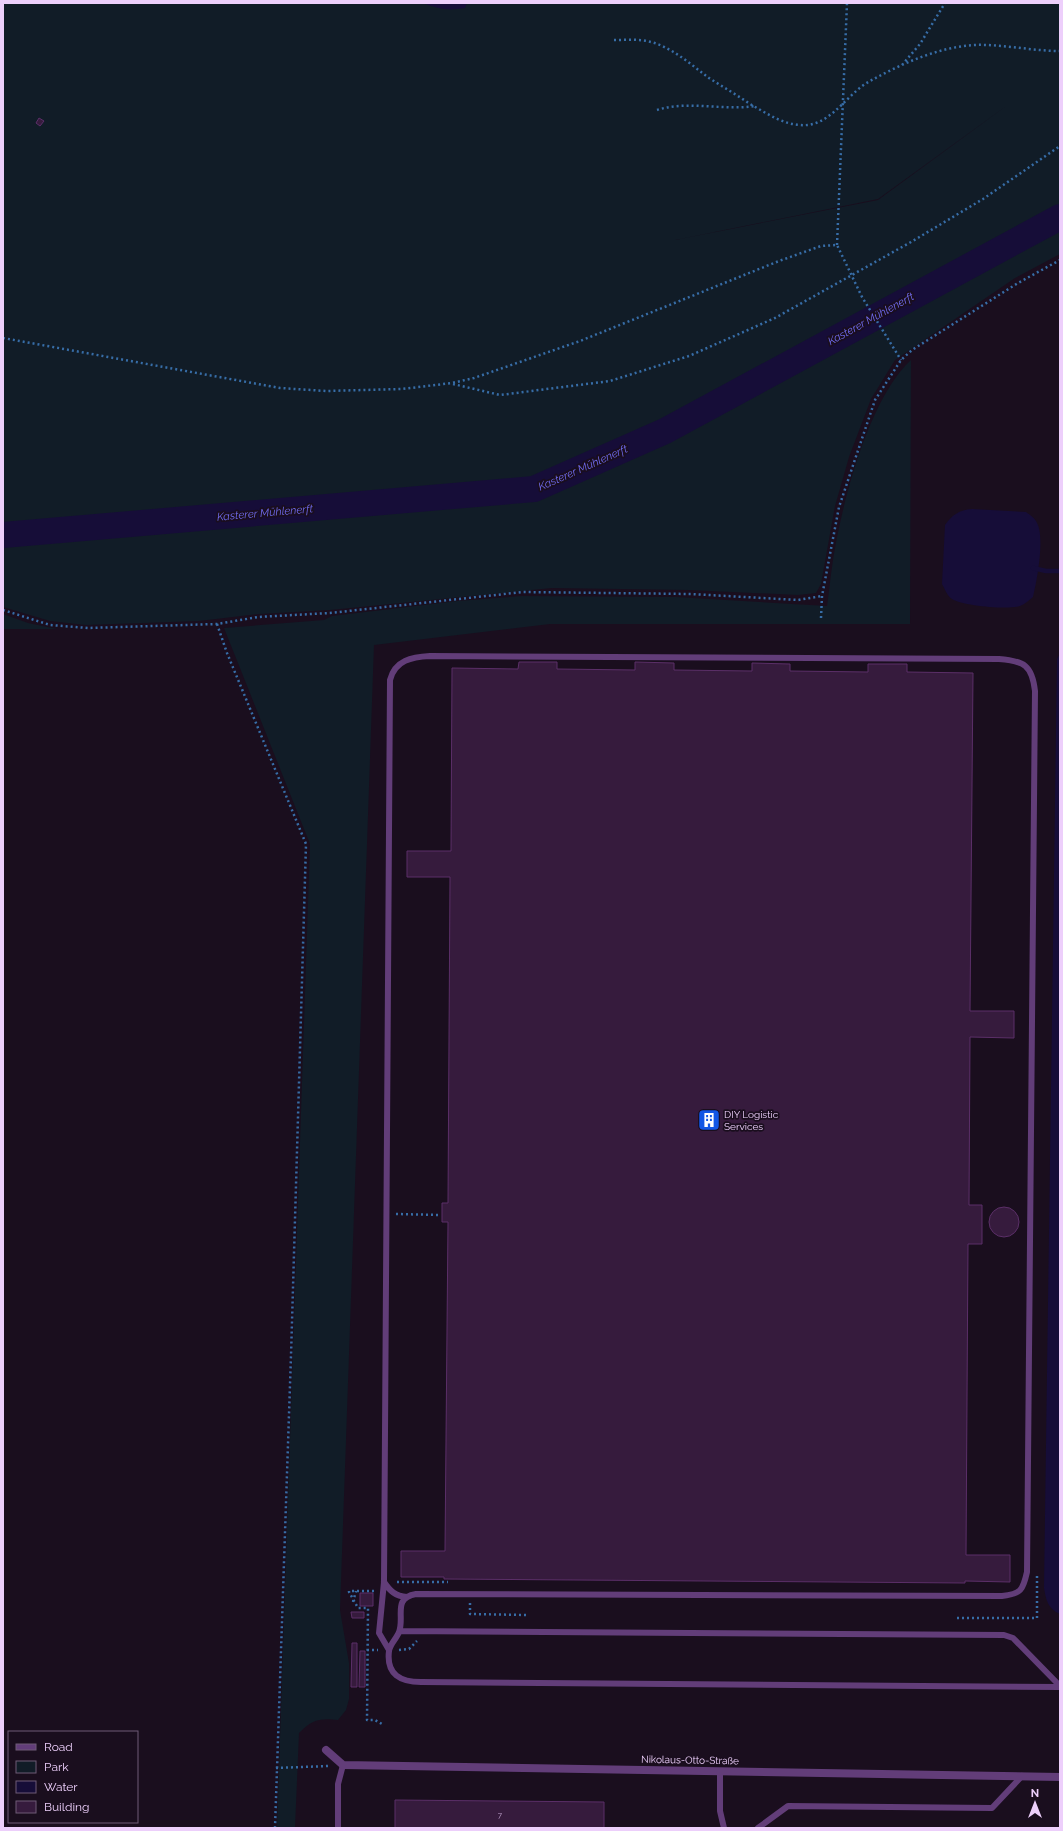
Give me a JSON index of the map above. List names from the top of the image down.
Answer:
{
  "streets": {
    "street": ["Nikolaus-Otto-Straße"]
  },
  "water": ["Kasterer Mühlenerft"],
  "places": {
    "building": ["DIY Logistic Services"]
  },
  "house_numbers": ["7"],
  "legend": [
    "Road",
    "Park",
    "Water",
    "Building"
  ],
  "north": "top"
}
